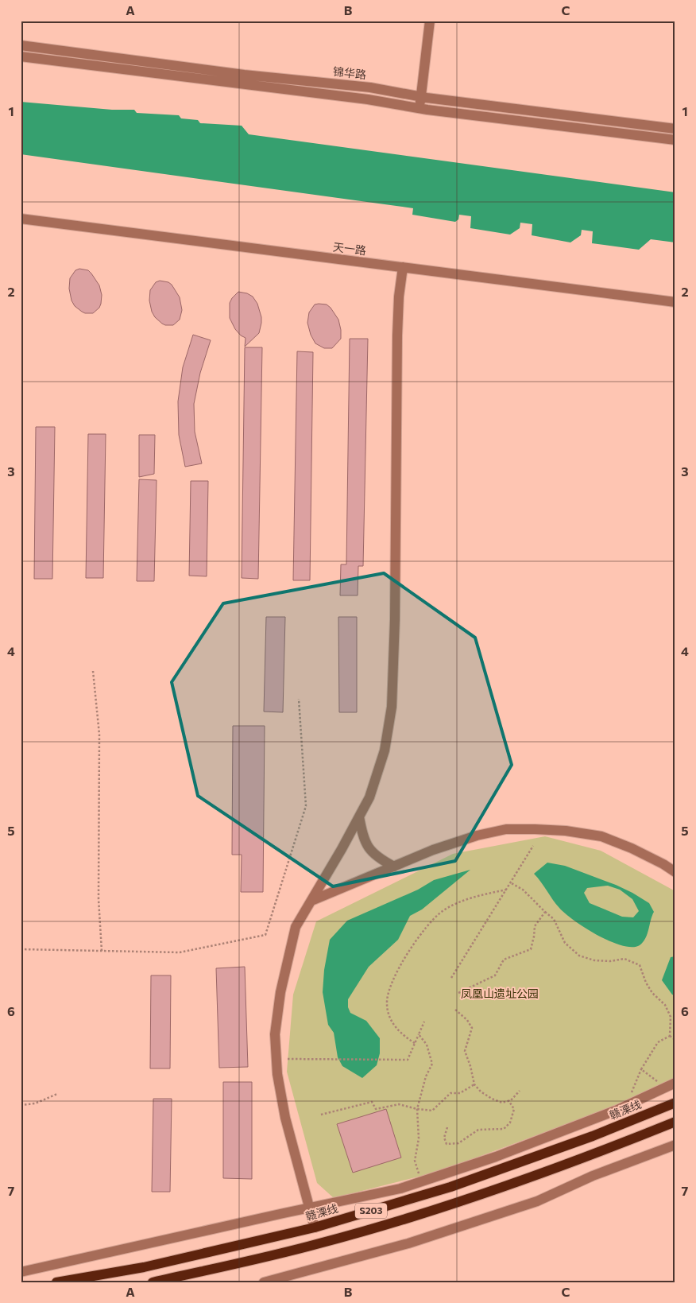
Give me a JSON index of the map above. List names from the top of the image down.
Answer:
{
  "streets": {
    "main road": ["赣溧线", "S203"],
    "street": ["锦华路", "天一路"]
  },
  "parks": ["凤凰山遗址公园"],
  "grid": {
    "columns": ["A", "B", "C"],
    "rows": [
      "1",
      "2",
      "3",
      "4",
      "5",
      "6",
      "7"
    ]
  }
}
